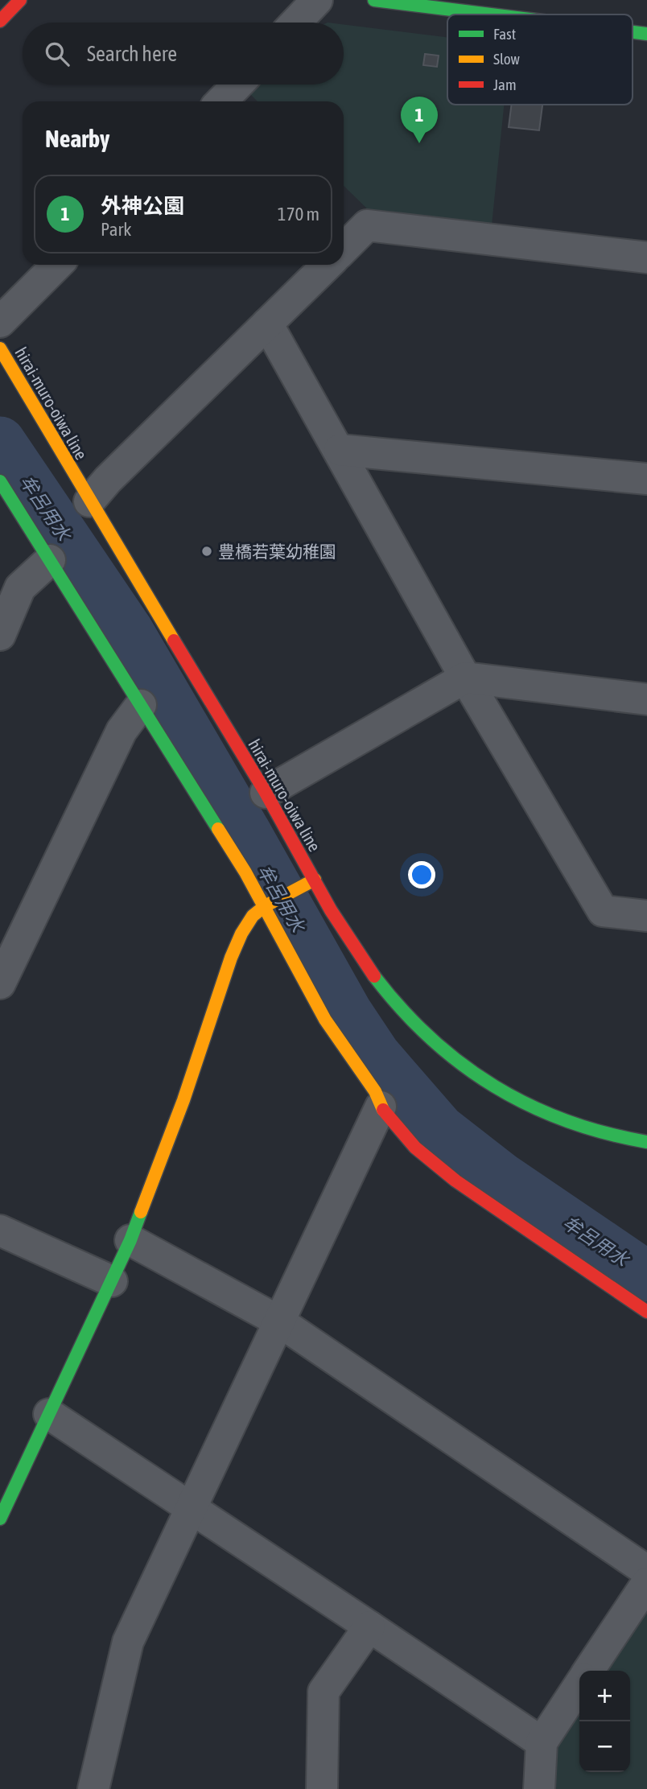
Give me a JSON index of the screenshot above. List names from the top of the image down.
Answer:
{
  "streets": {
    "street": ["hirai-muro-oiwa line"]
  },
  "water": ["牟呂用水"],
  "places": ["豊橋若葉幼稚園"],
  "legend": ["Fast", "Slow", "Jam"],
  "page": {
    "search": "Search here",
    "pins": "1",
    "heading": "Nearby",
    "list": [
      {
        "mark": "1",
        "name": "外神公園",
        "note": "Park",
        "value": "170 m"
      }
    ],
    "map_buttons": ["+", "−"]
  }
}
